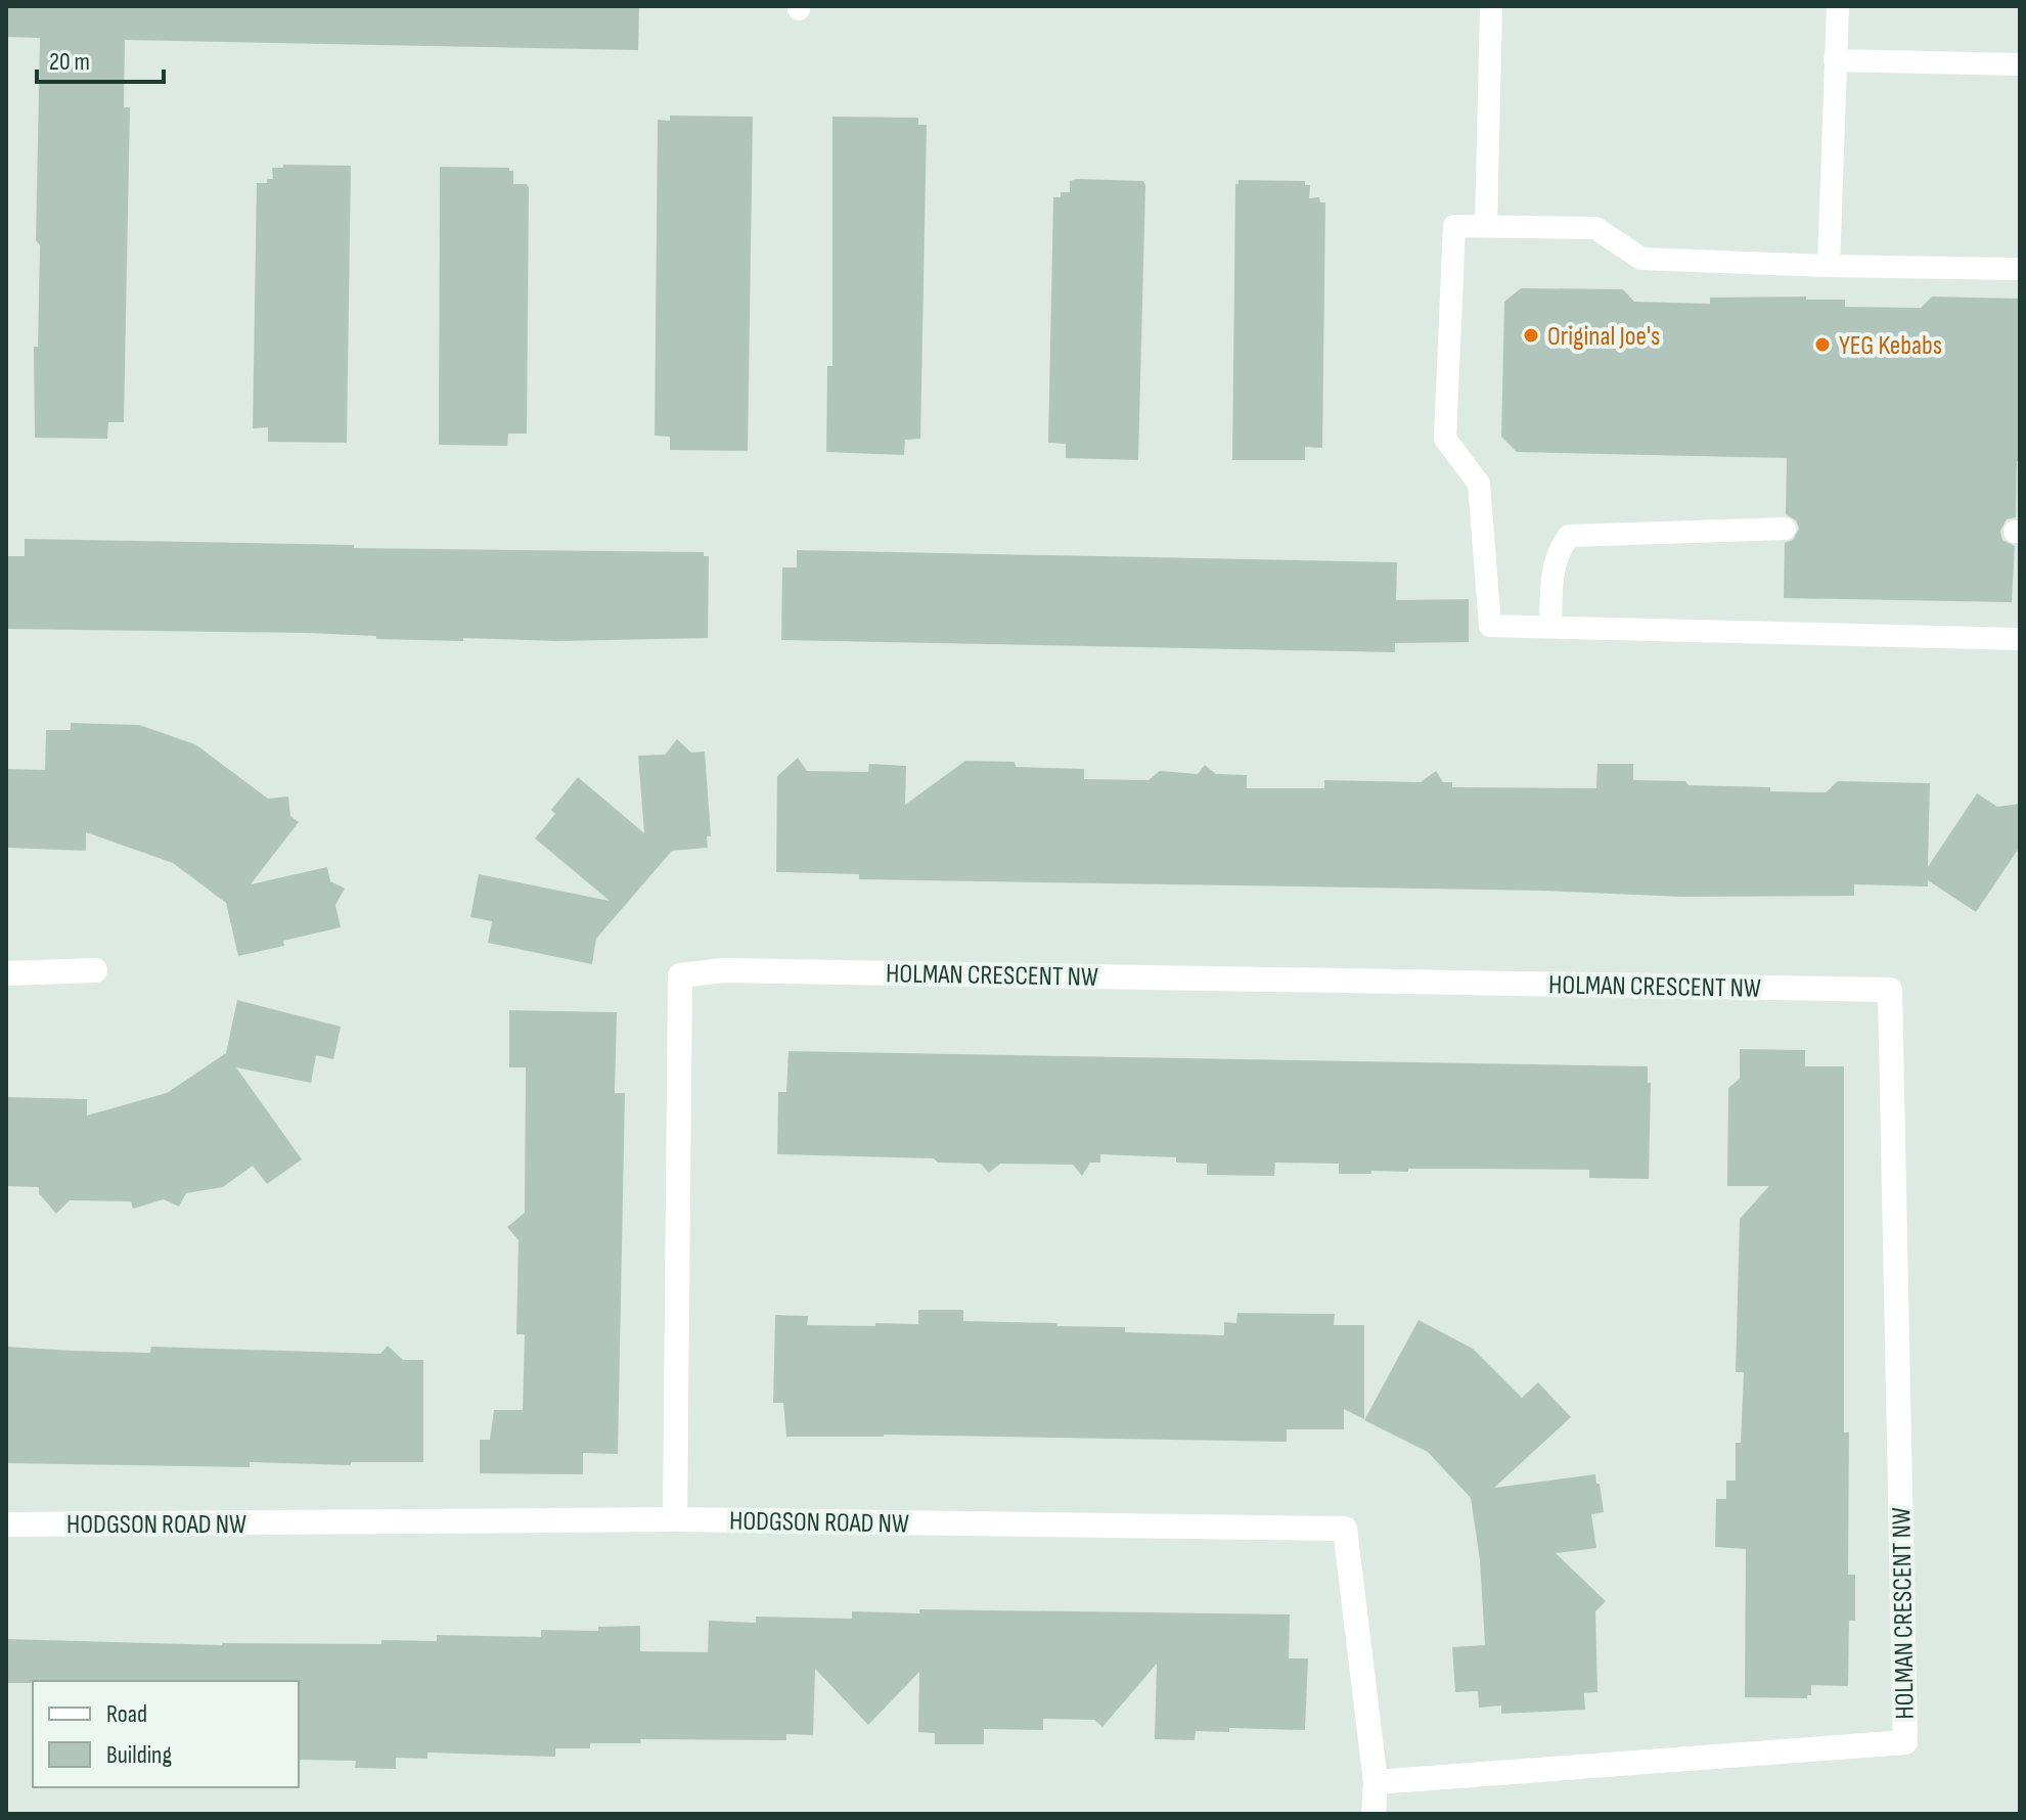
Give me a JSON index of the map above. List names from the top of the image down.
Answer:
{
  "streets": {
    "street": ["HOLMAN CRESCENT NW", "HODGSON ROAD NW"]
  },
  "crossings": [
    ["HOLMAN CRESCENT NW", "HODGSON ROAD NW"]
  ],
  "places": ["Original Joe's", "YEG Kebabs"],
  "legend": ["Road", "Building"],
  "scale_bar": "20 m"
}
